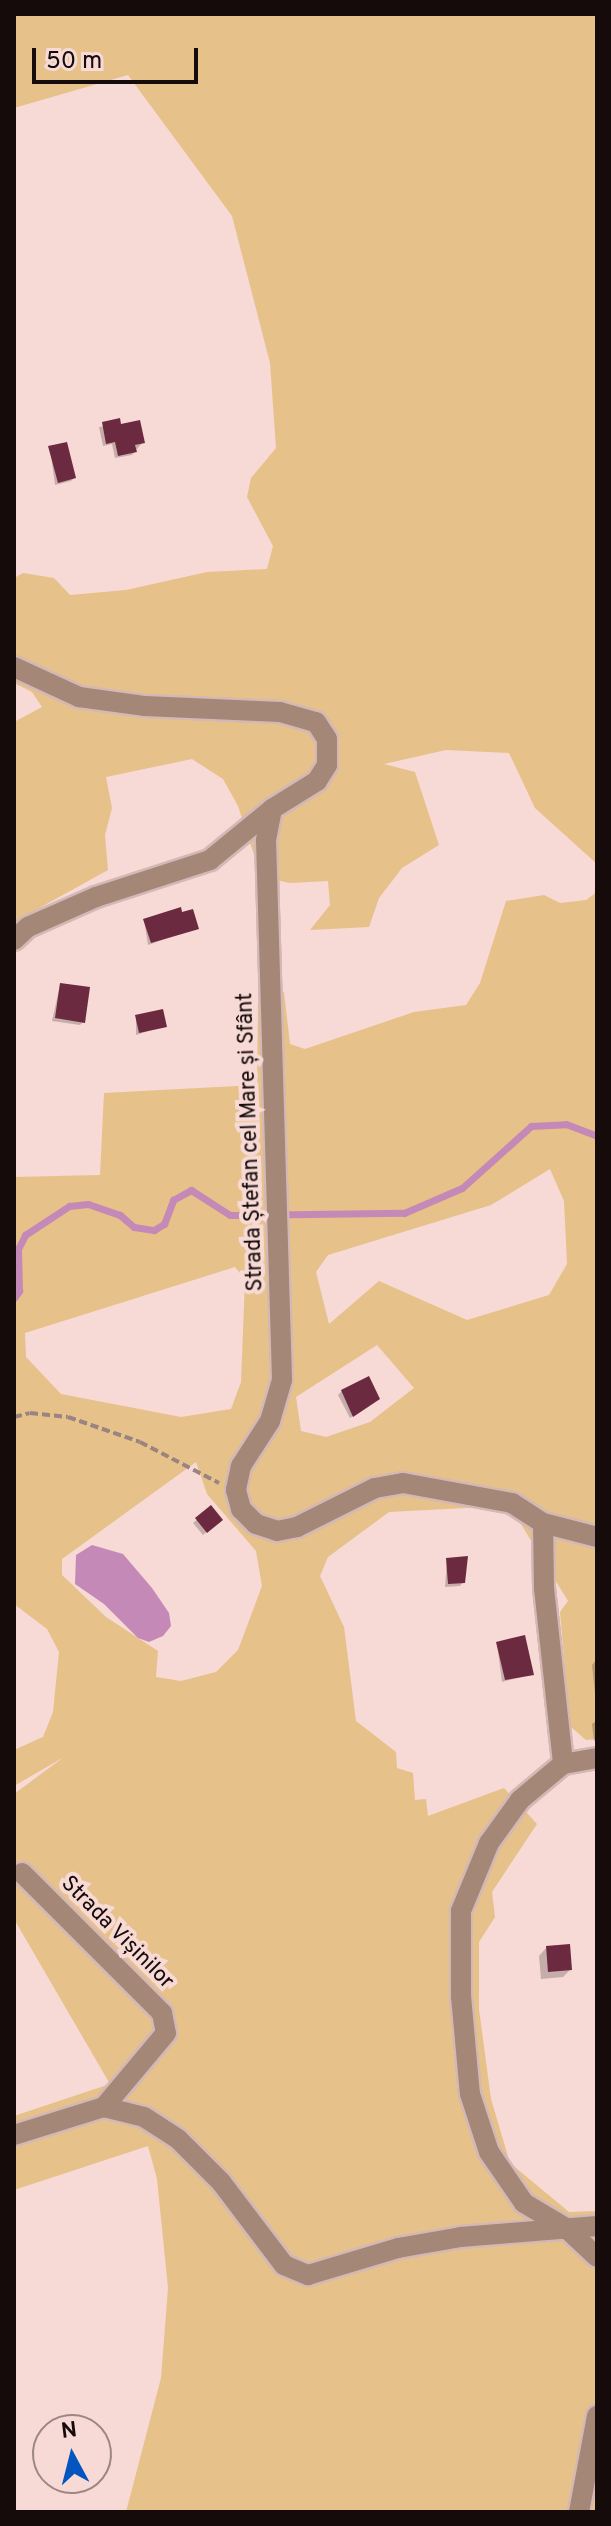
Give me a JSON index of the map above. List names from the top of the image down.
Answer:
{
  "streets": {
    "street": ["Strada Ștefan cel Mare și Sfânt", "Strada Vișinilor"]
  },
  "scale_bar": "50 m",
  "north": "top"
}
